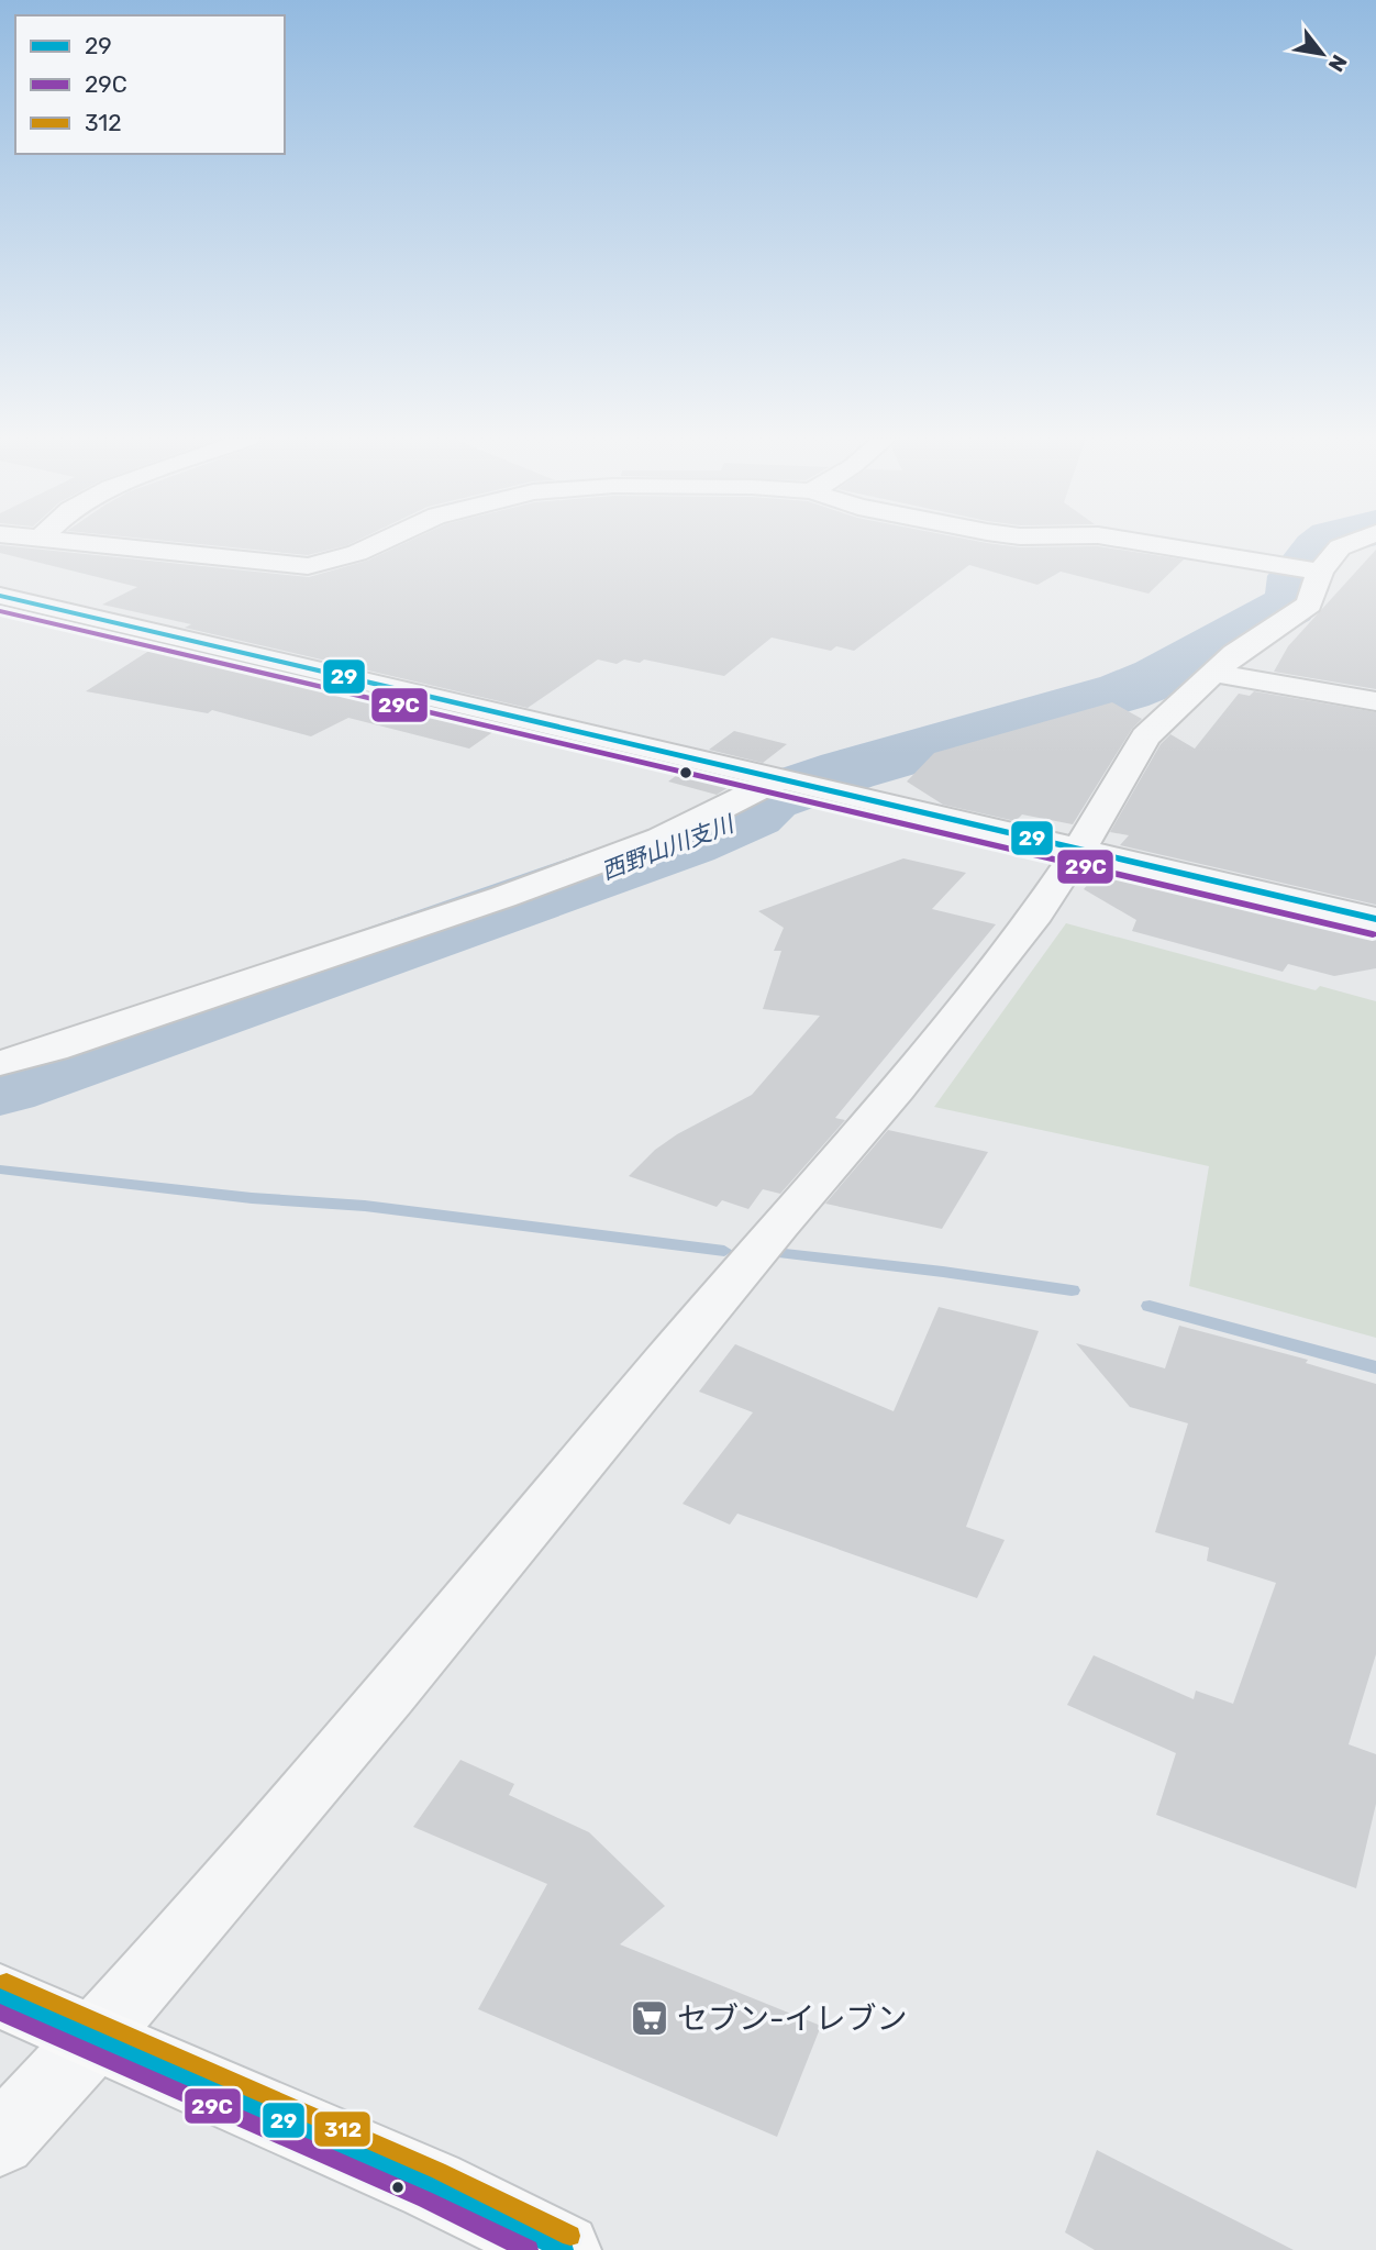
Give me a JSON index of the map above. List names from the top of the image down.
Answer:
{
  "water": ["西野山川支川"],
  "places": {
    "supermarket": ["セブン-イレブン"]
  },
  "lines": ["transit line 29", "transit line 29C", "transit line 312"],
  "legend": ["29", "29C", "312"],
  "north": "bottom right"
}
